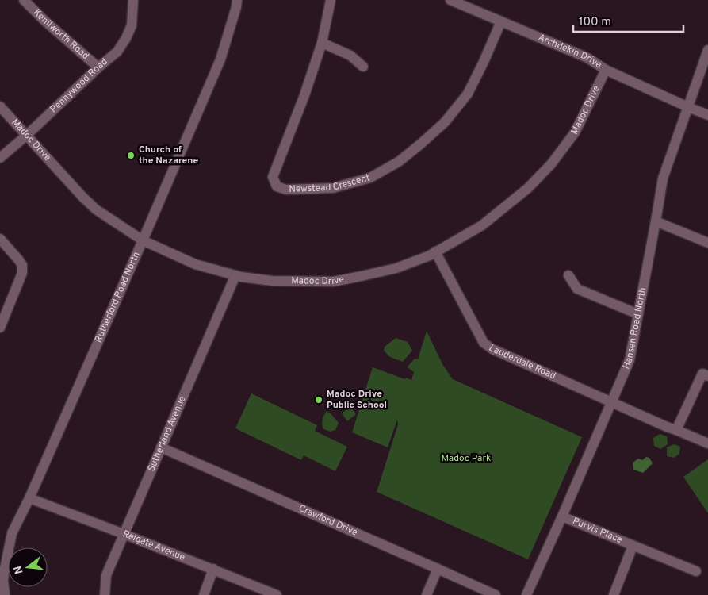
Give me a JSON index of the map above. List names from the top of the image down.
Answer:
{
  "streets": {
    "street": [
      "Kenilworth Road",
      "Archdekin Drive",
      "Pennywood Road",
      "Madoc Drive",
      "Newstead Crescent",
      "Rutherford Road North",
      "Hansen Road North",
      "Lauderdale Road",
      "Sutherland Avenue",
      "Crawford Drive",
      "Purvis Place",
      "Reigate Avenue"
    ]
  },
  "crossings": [
    ["Kenilworth Road", "Pennywood Road"],
    ["Archdekin Drive", "Madoc Drive"],
    ["Archdekin Drive", "Newstead Crescent"],
    ["Archdekin Drive", "Hansen Road North"],
    ["Pennywood Road", "Madoc Drive"],
    ["Madoc Drive", "Rutherford Road North"],
    ["Madoc Drive", "Lauderdale Road"],
    ["Madoc Drive", "Sutherland Avenue"],
    ["Rutherford Road North", "Reigate Avenue"],
    ["Hansen Road North", "Lauderdale Road"],
    ["Hansen Road North", "Purvis Place"],
    ["Sutherland Avenue", "Crawford Drive"],
    ["Sutherland Avenue", "Reigate Avenue"]
  ],
  "parks": ["Madoc Park"],
  "places": ["Church of the Nazarene", "Madoc Drive Public School"],
  "scale_bar": "100 m",
  "north": "left"
}
